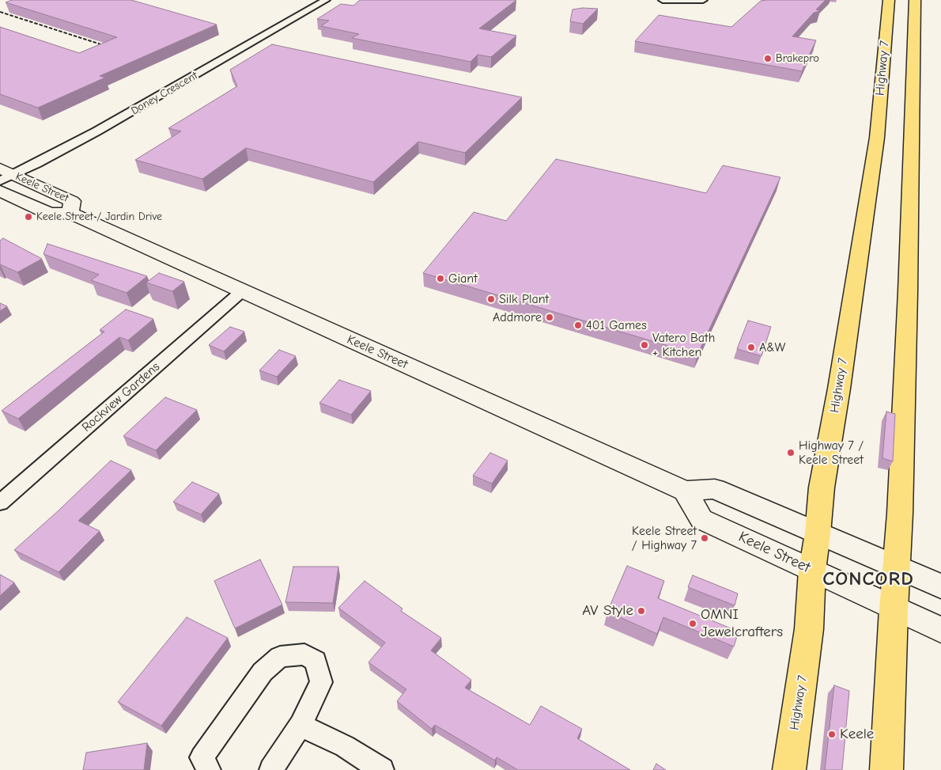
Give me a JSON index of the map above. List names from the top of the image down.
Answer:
{
  "streets": {
    "main road": ["Highway 7", "Keele Street"],
    "street": ["Doney Crescent", "Rockview Gardens"]
  },
  "crossings": [
    ["Highway 7", "Keele Street"],
    ["Doney Crescent", "Keele Street"],
    ["Keele Street", "Rockview Gardens"]
  ],
  "districts": ["CONCORD"],
  "places": [
    "Brakepro",
    "Keele Street / Jardin Drive",
    "Giant",
    "Silk Plant",
    "Addmore",
    "401 Games",
    "Vatero Bath + Kitchen",
    "A&W",
    "Highway 7 / Keele Street",
    "Keele Street / Highway 7",
    "AV Style",
    "OMNI Jewelcrafters",
    "Keele"
  ]
}
